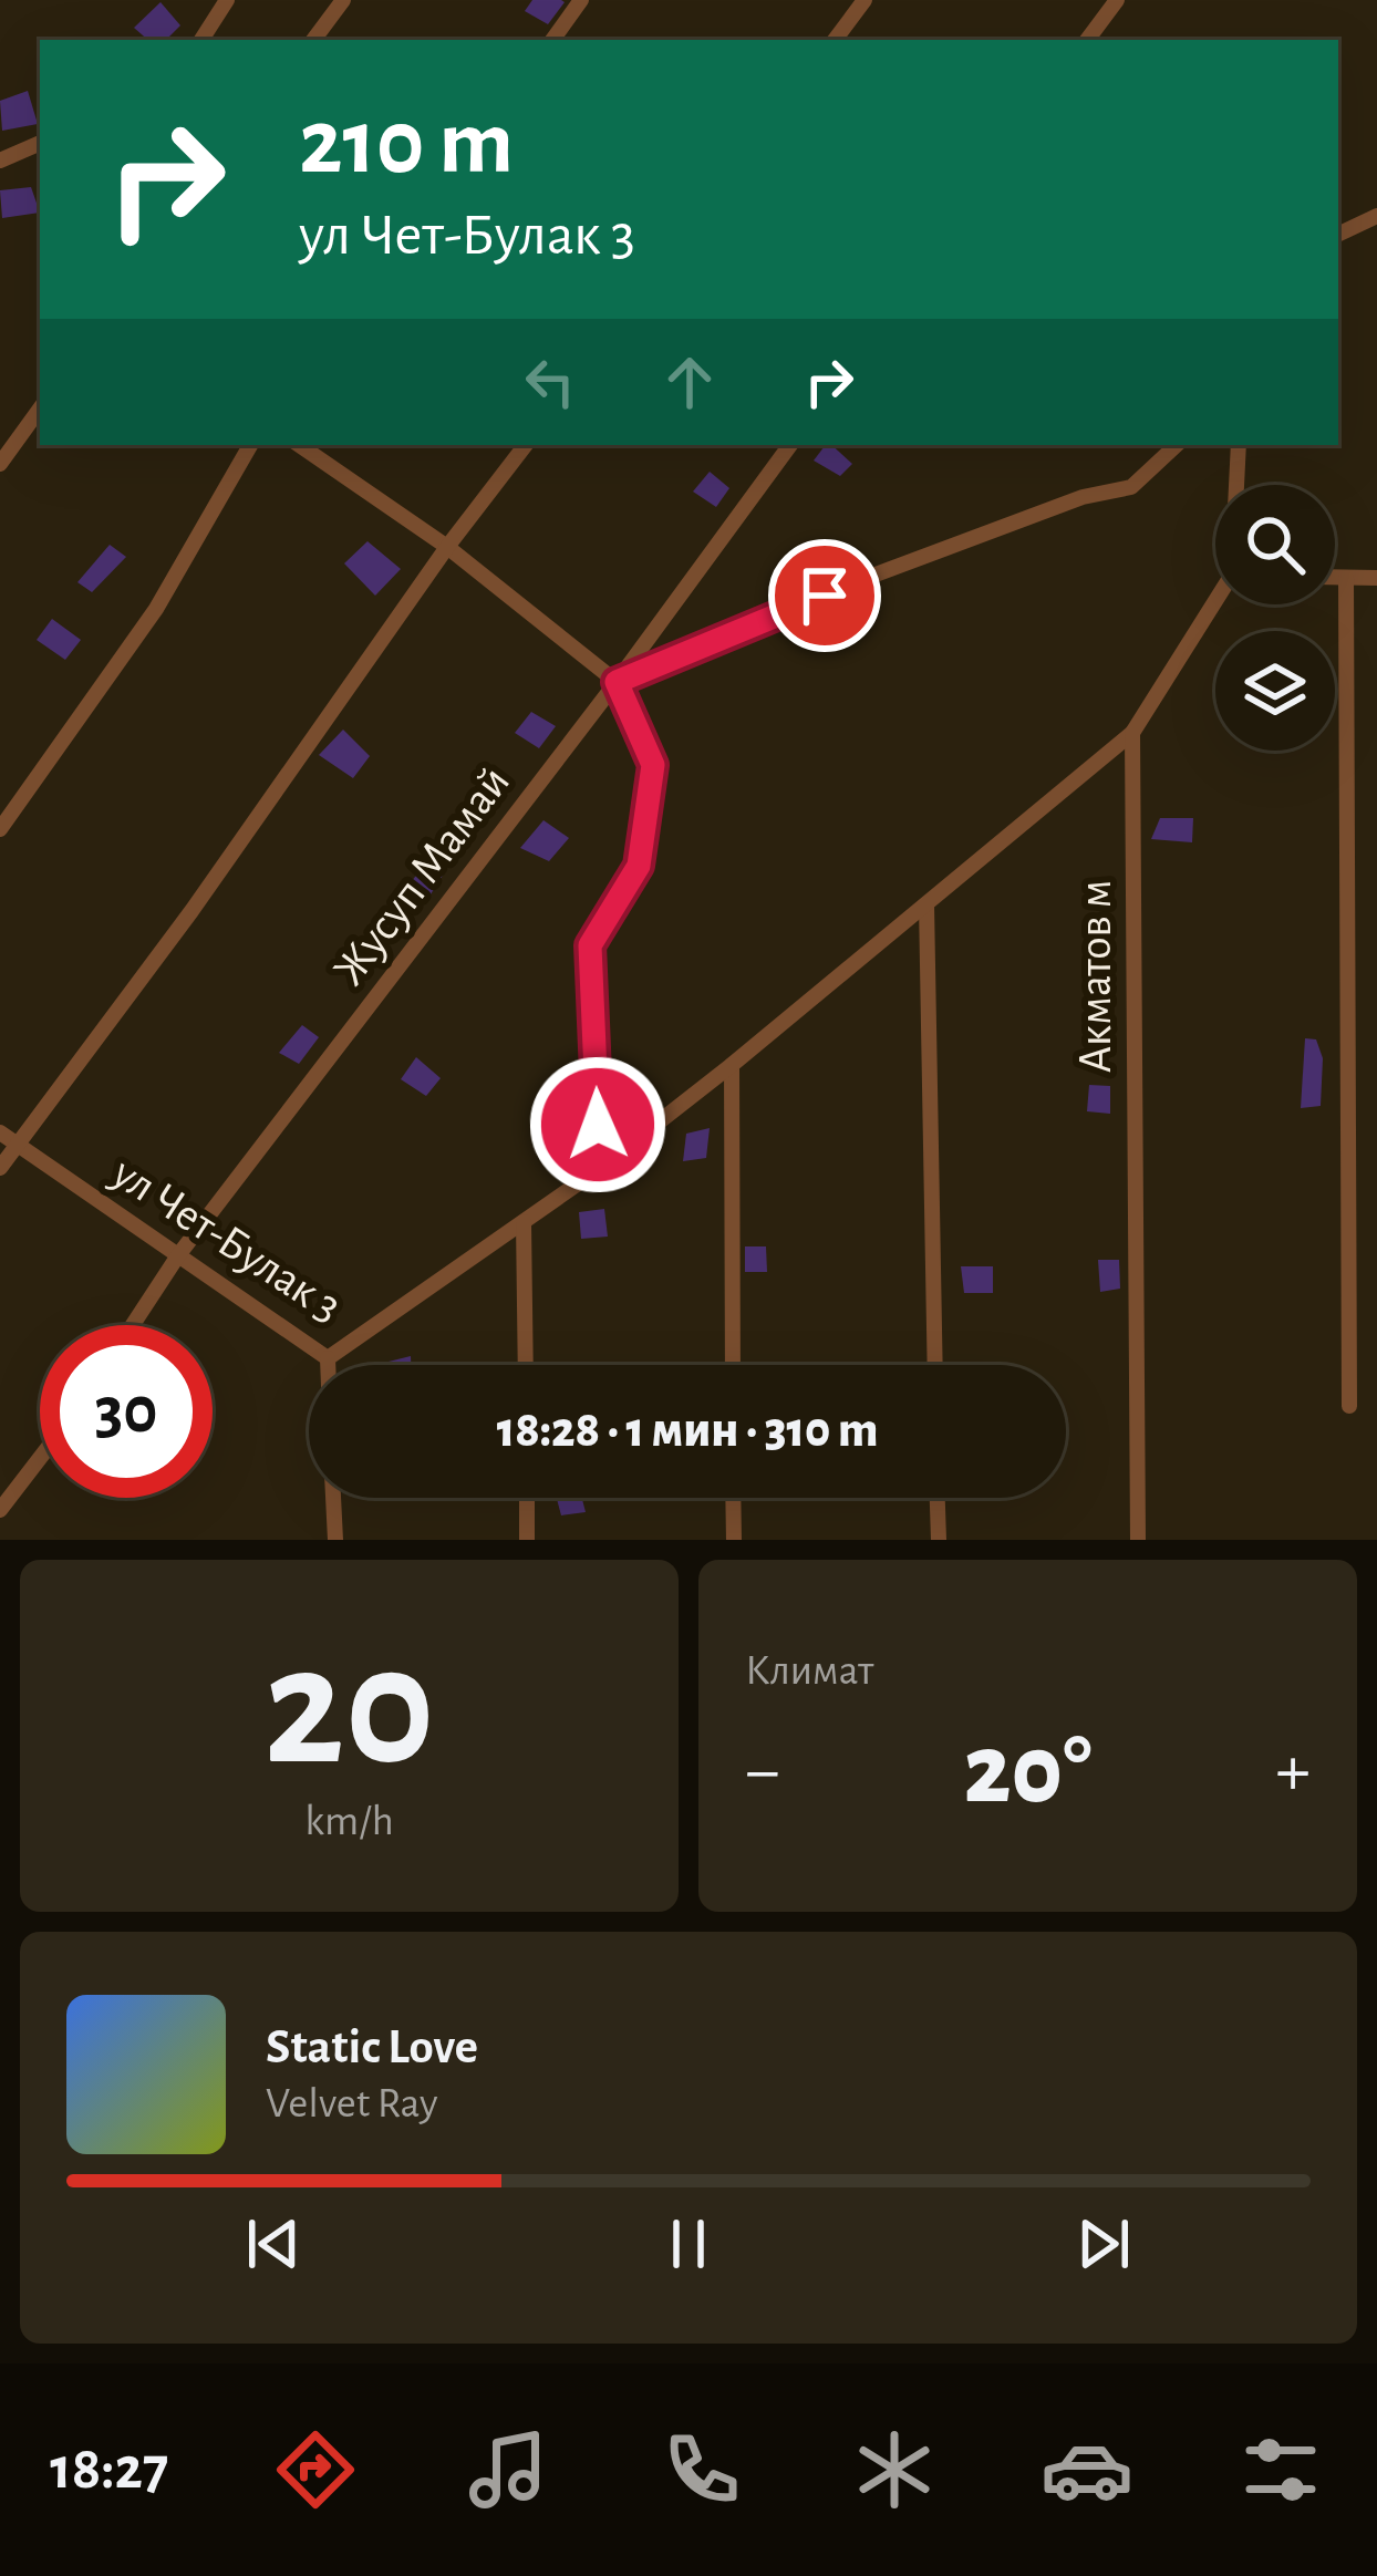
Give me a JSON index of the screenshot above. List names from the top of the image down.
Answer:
{
  "streets": {
    "street": ["Жусуп Мамай", "Акматов м", "ул Чет-Булак 3"]
  },
  "crossings": [
    ["Жусуп Мамай", "ул Чет-Булак 3"],
    ["Акматов м", "ул Чет-Булак 3"]
  ],
  "page": {
    "turn": ["210 m", "ул Чет-Булак 3"],
    "limit": "30",
    "trip": "18:28 · 1 мин · 310 m",
    "tile": [
      ["20", "km/h"],
      "Климат"
    ],
    "heat": ["−", "20°", "+"],
    "song": ["Static Love", "Velvet Ray"],
    "tabs": "18:27"
  }
}
